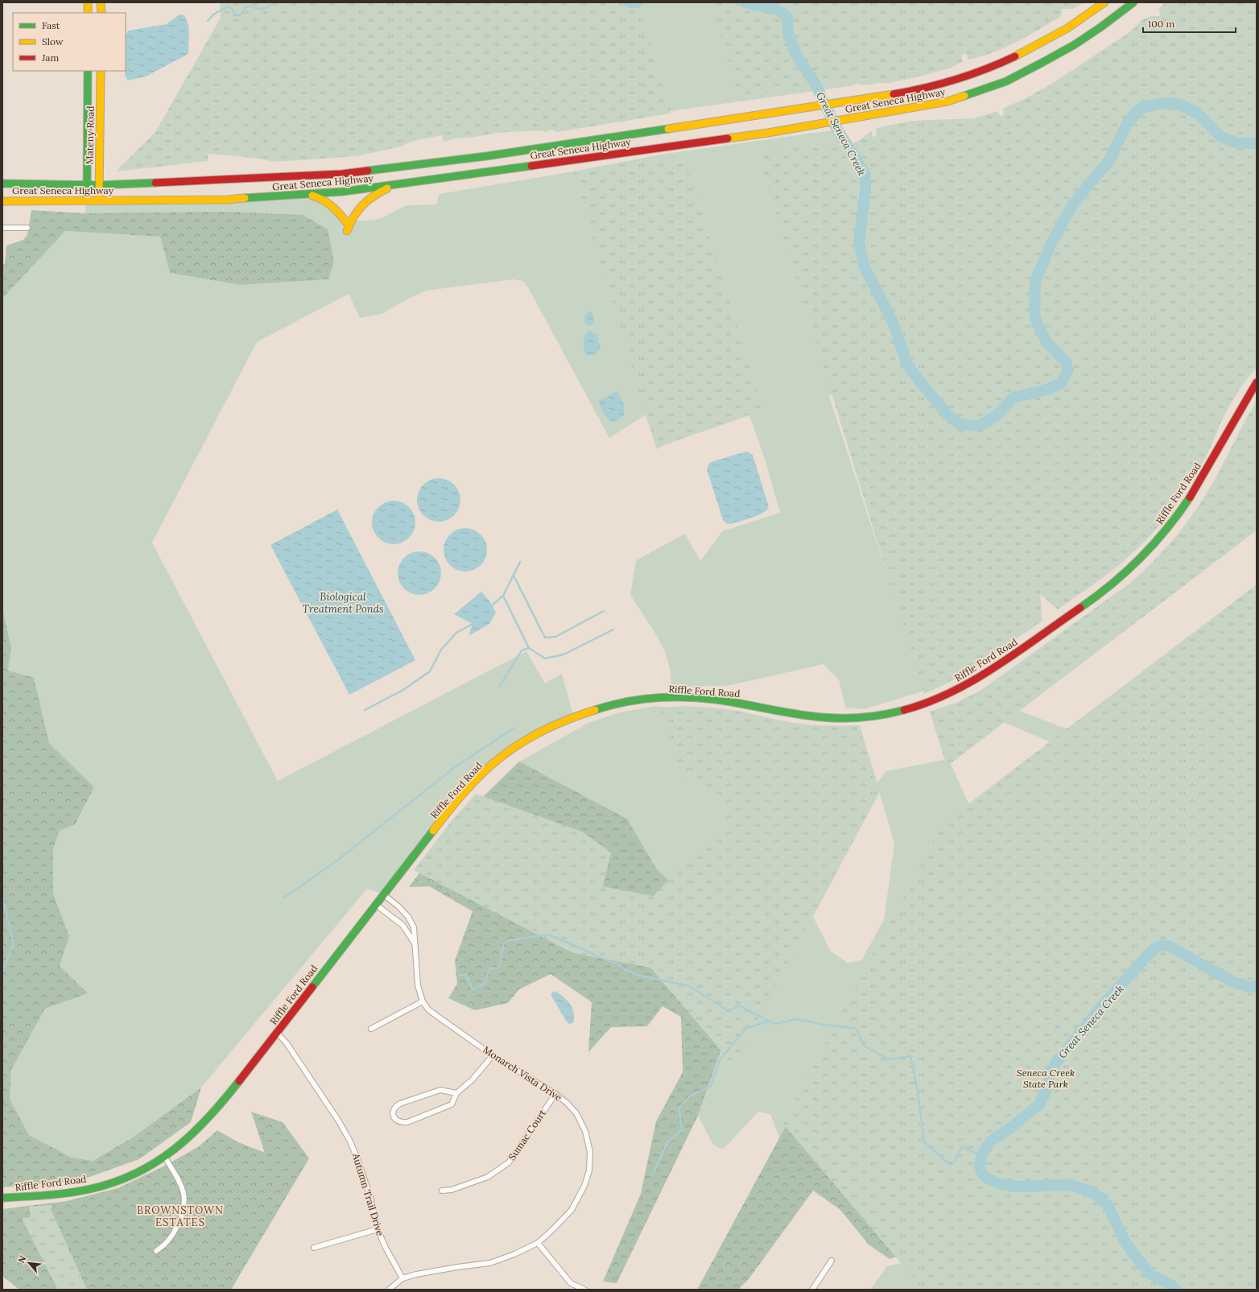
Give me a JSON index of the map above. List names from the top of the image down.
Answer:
{
  "streets": {
    "main road": ["Great Seneca Highway", "Mateny Road", "Riffle Ford Road"],
    "street": ["Monarch Vista Drive", "Sumac Court", "Autumn Trail Drive"]
  },
  "crossings": [
    ["Great Seneca Highway", "Mateny Road"],
    ["Riffle Ford Road", "Monarch Vista Drive"],
    ["Riffle Ford Road", "Autumn Trail Drive"],
    ["Monarch Vista Drive", "Sumac Court"],
    ["Monarch Vista Drive", "Autumn Trail Drive"]
  ],
  "districts": ["BROWNSTOWN ESTATES"],
  "water": ["Great Seneca Creek", "Biological Treatment Ponds"],
  "parks": ["Seneca Creek State Park"],
  "legend": ["Fast", "Slow", "Jam"],
  "scale_bar": "100 m",
  "north": "top left"
}
